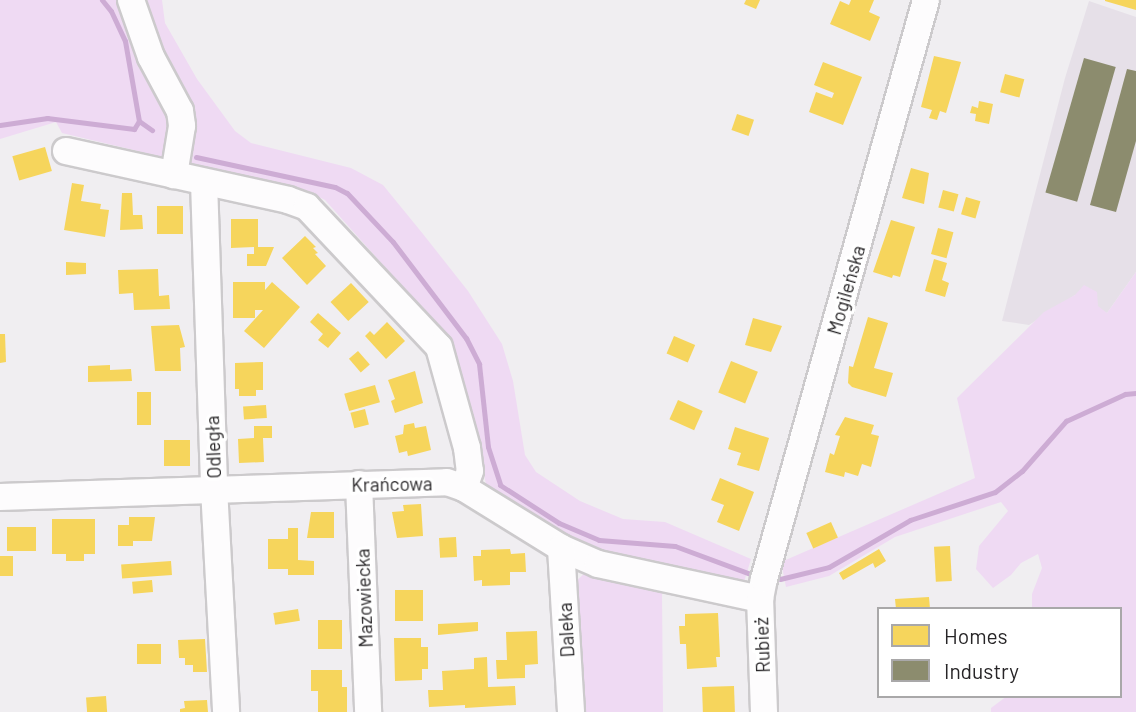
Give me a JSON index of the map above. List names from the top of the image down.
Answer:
{
  "streets": {
    "street": [
      "Mogileńska",
      "Odległa",
      "Krańcowa",
      "Mazowiecka",
      "Daleka",
      "Rubież"
    ]
  },
  "crossings": [
    ["Mogileńska", "Krańcowa"],
    ["Mogileńska", "Rubież"],
    ["Odległa", "Krańcowa"],
    ["Krańcowa", "Mazowiecka"],
    ["Krańcowa", "Daleka"],
    ["Krańcowa", "Rubież"]
  ],
  "legend": ["Homes", "Industry"]
}
